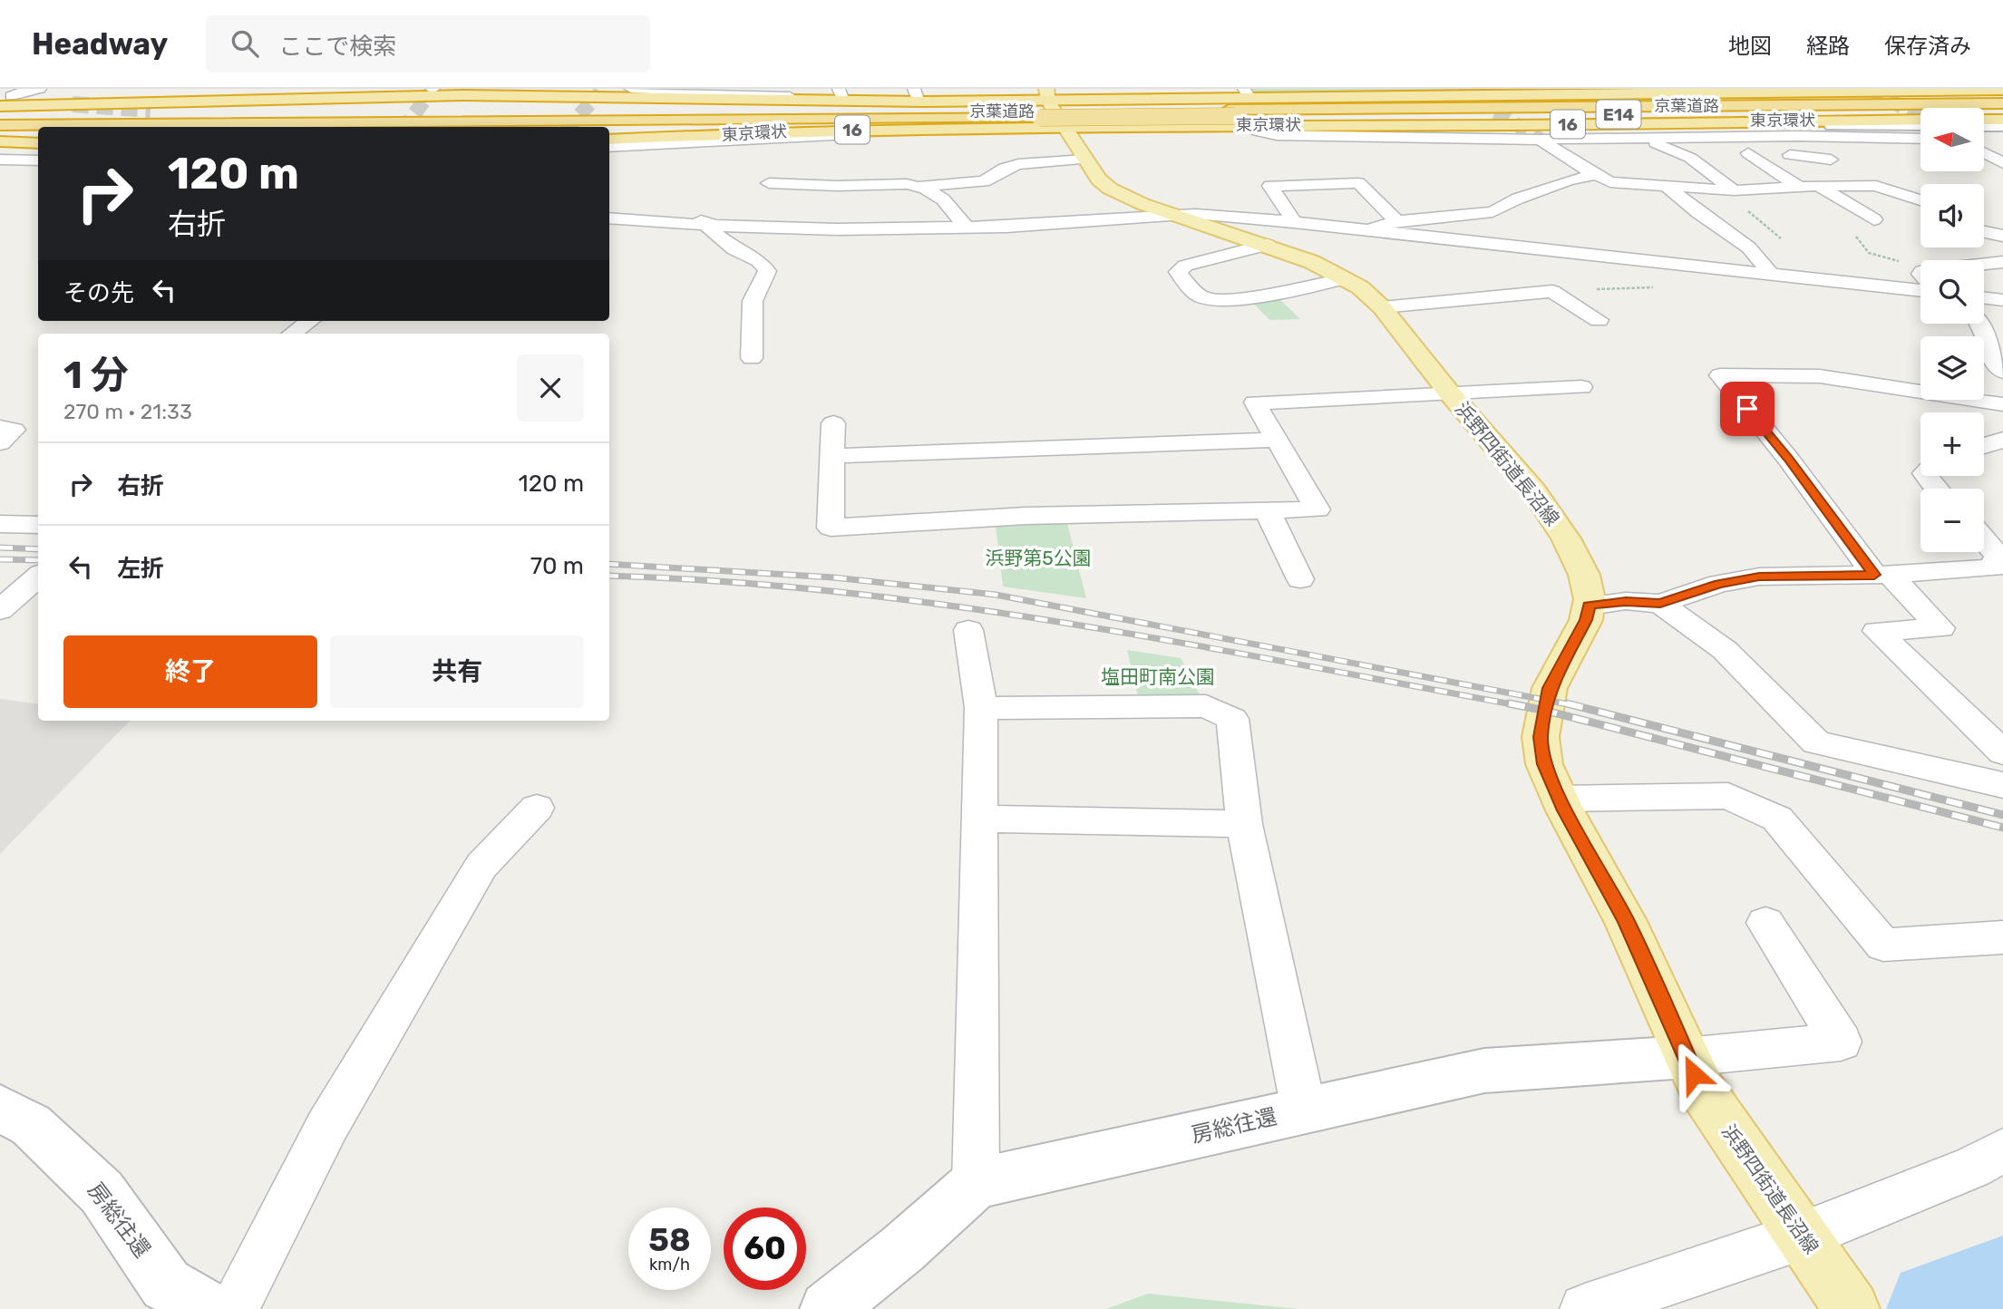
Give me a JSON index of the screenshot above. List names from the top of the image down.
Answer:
{
  "streets": {
    "highway": [
      "京葉道路",
      "E14",
      "東京環状",
      "16"
    ],
    "main road": ["浜野四街道長沼線"],
    "street": ["房総往還"]
  },
  "crossings": [
    ["京葉道路", "東京環状"],
    ["京葉道路", "浜野四街道長沼線"],
    ["東京環状", "浜野四街道長沼線"],
    ["浜野四街道長沼線", "房総往還"]
  ],
  "parks": ["浜野第5公園", "塩田町南公園"],
  "north": "left",
  "page": {
    "header": "Headway",
    "search": "ここで検索",
    "nav": ["地図", "経路", "保存済み"],
    "map_buttons": ["+", "−"],
    "turn": ["120 m", "右折"],
    "then": "その先",
    "heading": ["1 分", "270 m · 21:33"],
    "list": [
      {
        "name": "右折",
        "value": "120 m"
      },
      {
        "name": "左折",
        "value": "70 m"
      }
    ],
    "buttons": ["終了", "共有"],
    "speed": "58 km/h",
    "limit": "60"
  }
}
